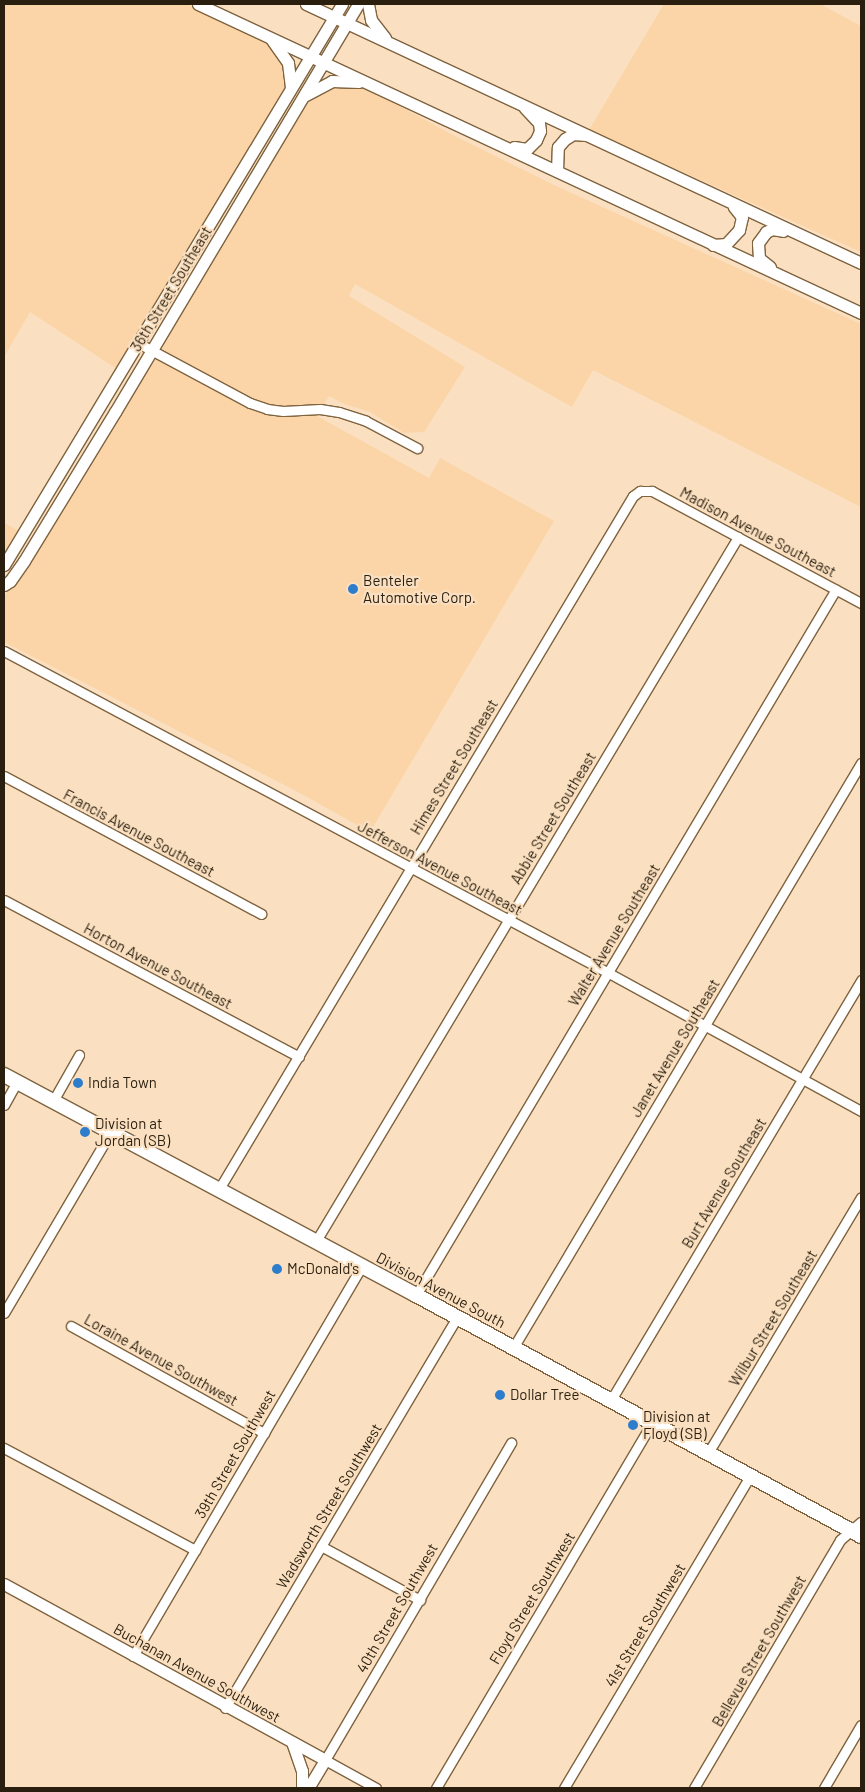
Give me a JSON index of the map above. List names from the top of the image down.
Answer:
{
  "streets": {
    "main road": ["Division Avenue South"],
    "street": [
      "36th Street Southeast",
      "Madison Avenue Southeast",
      "Himes Street Southeast",
      "Abbie Street Southeast",
      "Francis Avenue Southeast",
      "Jefferson Avenue Southeast",
      "Walter Avenue Southeast",
      "Horton Avenue Southeast",
      "Janet Avenue Southeast",
      "Burt Avenue Southeast",
      "Wilbur Street Southeast",
      "Loraine Avenue Southwest",
      "39th Street Southwest",
      "Wadsworth Street Southwest",
      "Floyd Street Southwest",
      "40th Street Southwest",
      "41st Street Southwest",
      "Bellevue Street Southwest",
      "Buchanan Avenue Southwest"
    ]
  },
  "crossings": [
    ["Madison Avenue Southeast", "Himes Street Southeast"],
    ["Madison Avenue Southeast", "Abbie Street Southeast"],
    ["Madison Avenue Southeast", "Walter Avenue Southeast"],
    ["Himes Street Southeast", "Jefferson Avenue Southeast"],
    ["Himes Street Southeast", "Horton Avenue Southeast"],
    ["Himes Street Southeast", "Division Avenue South"],
    ["Abbie Street Southeast", "Jefferson Avenue Southeast"],
    ["Abbie Street Southeast", "Division Avenue South"],
    ["Jefferson Avenue Southeast", "Walter Avenue Southeast"],
    ["Jefferson Avenue Southeast", "Janet Avenue Southeast"],
    ["Jefferson Avenue Southeast", "Burt Avenue Southeast"],
    ["Walter Avenue Southeast", "Division Avenue South"],
    ["Janet Avenue Southeast", "Division Avenue South"],
    ["Burt Avenue Southeast", "Division Avenue South"],
    ["Division Avenue South", "Wilbur Street Southeast"],
    ["Division Avenue South", "39th Street Southwest"],
    ["Division Avenue South", "Wadsworth Street Southwest"],
    ["Division Avenue South", "Floyd Street Southwest"],
    ["Division Avenue South", "41st Street Southwest"],
    ["Division Avenue South", "Bellevue Street Southwest"],
    ["Loraine Avenue Southwest", "39th Street Southwest"],
    ["39th Street Southwest", "Buchanan Avenue Southwest"],
    ["Wadsworth Street Southwest", "Buchanan Avenue Southwest"],
    ["40th Street Southwest", "Buchanan Avenue Southwest"]
  ],
  "places": [
    "Benteler Automotive Corp.",
    "India Town",
    "Division at Jordan (SB)",
    "McDonald's",
    "Dollar Tree",
    "Division at Floyd (SB)"
  ]
}
